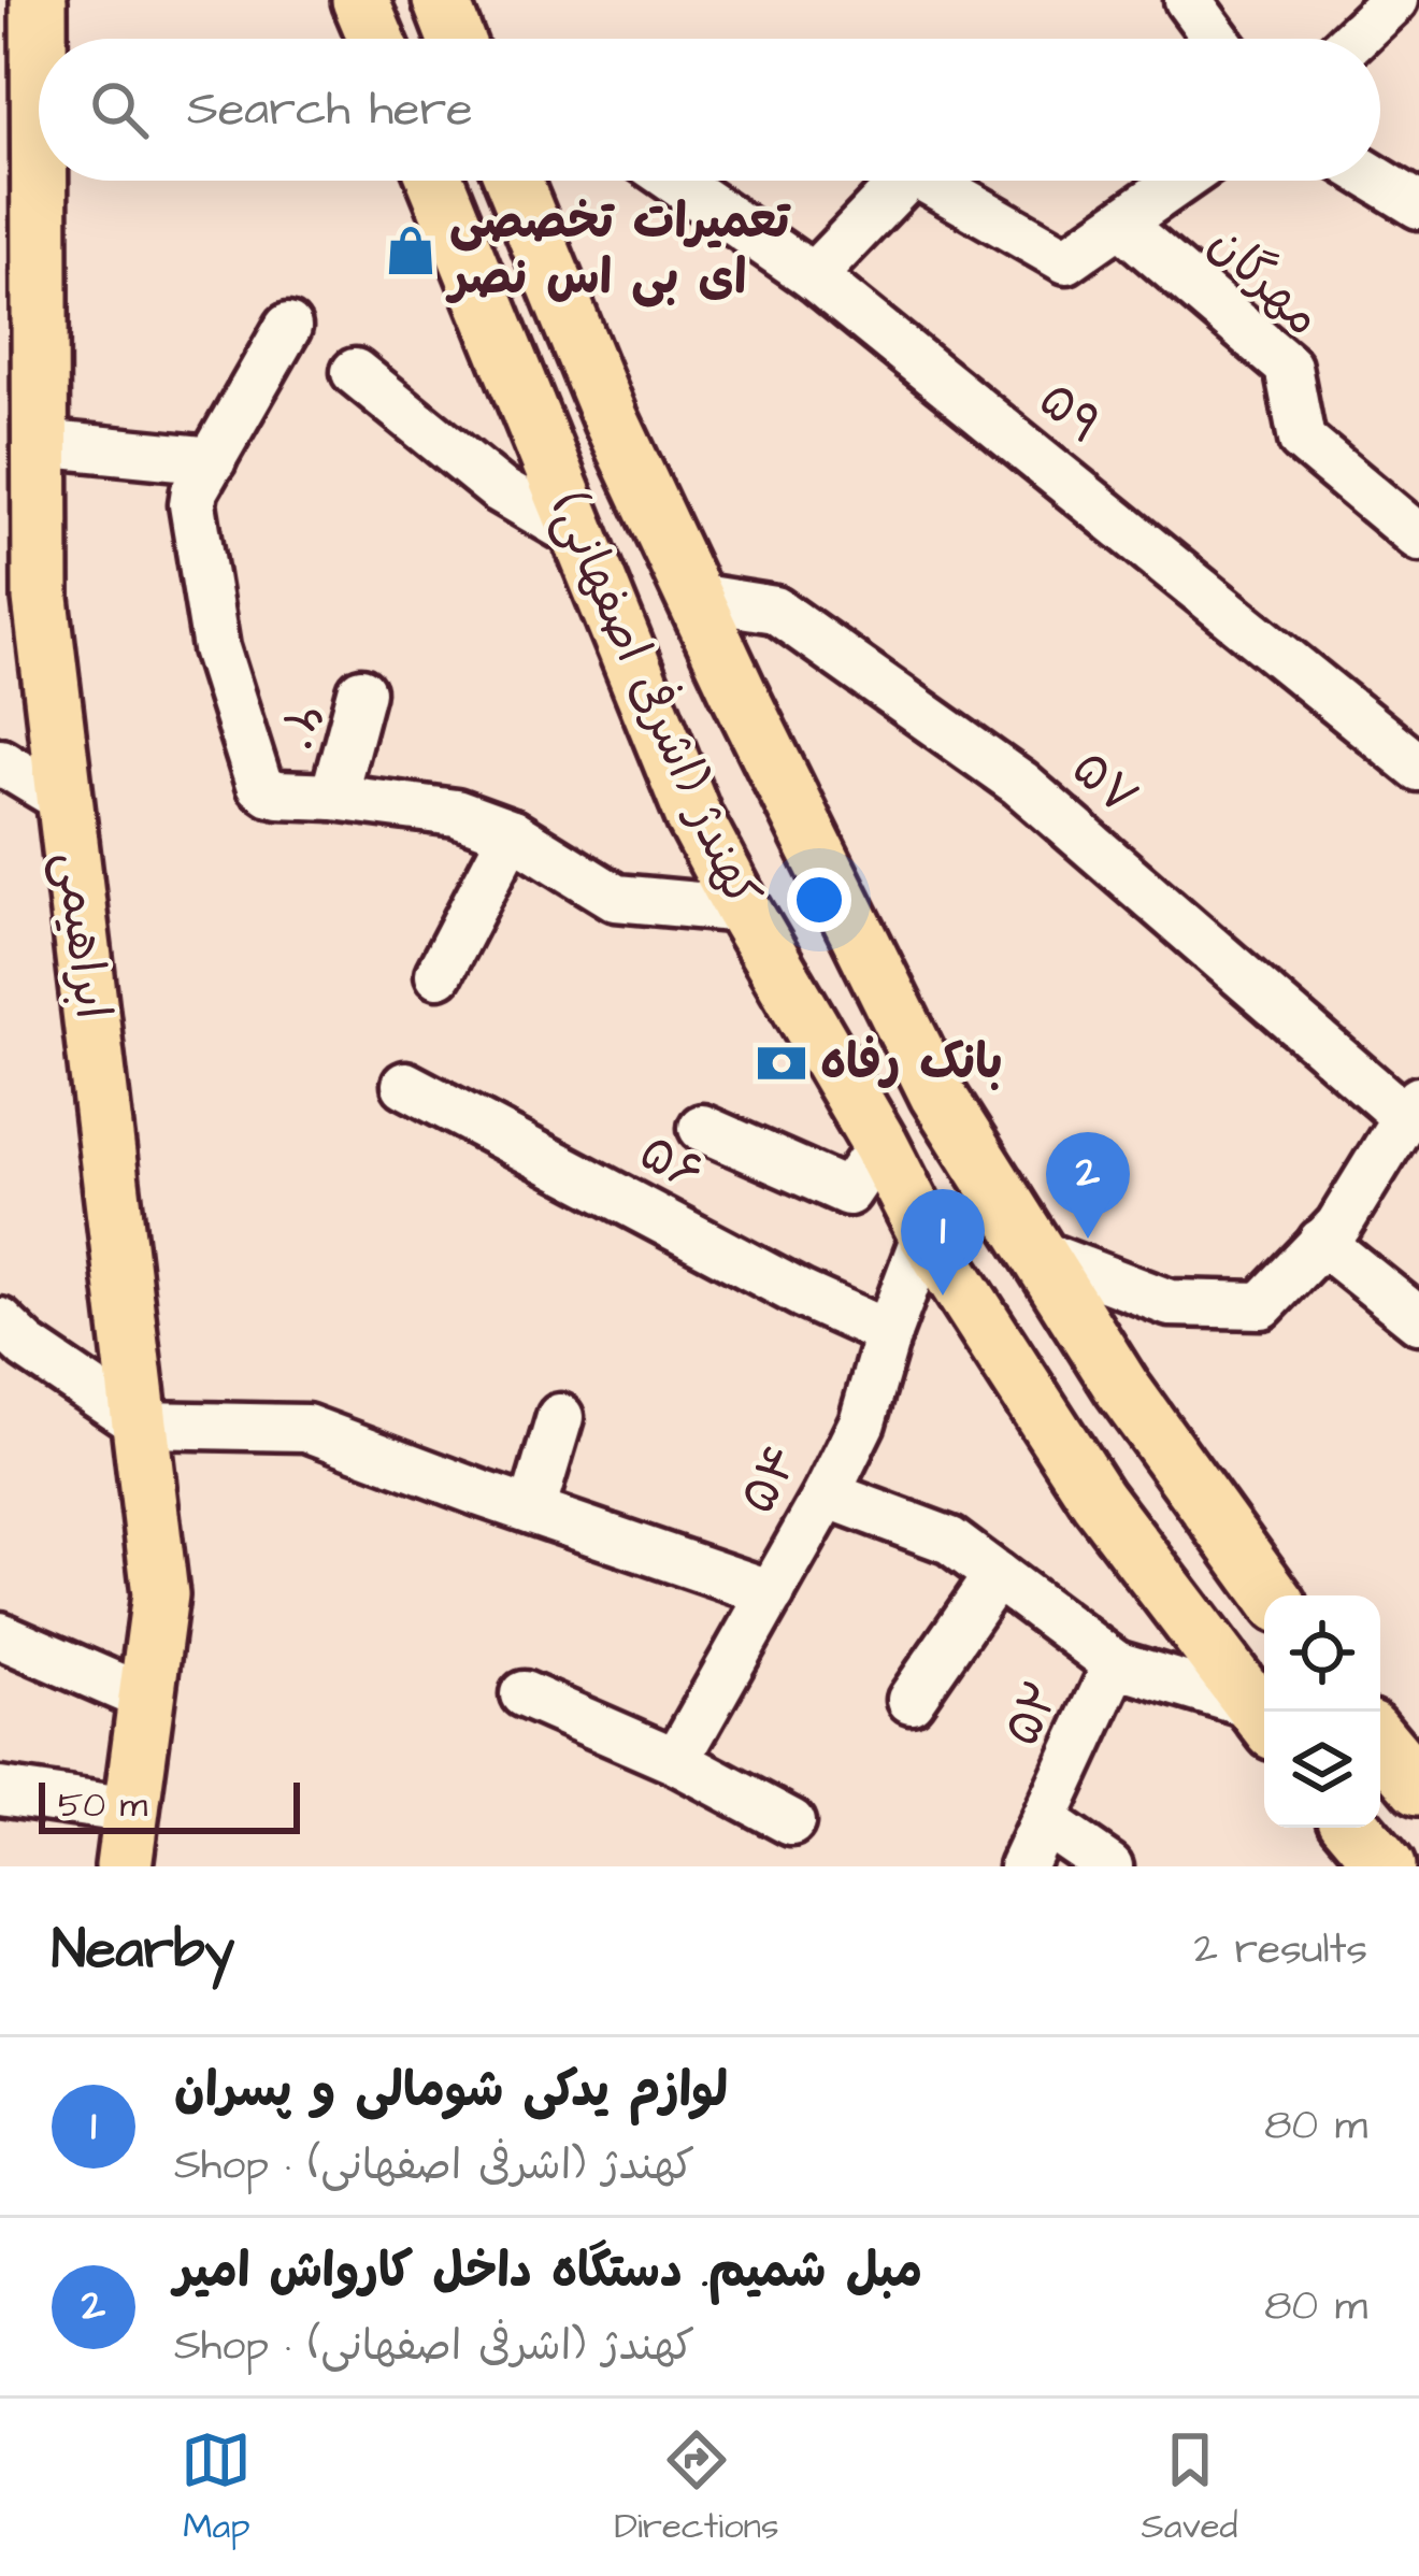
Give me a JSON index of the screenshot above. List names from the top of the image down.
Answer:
{
  "streets": {
    "main road": ["کهندژ (اشرفی اصفهانی)", "ابراهیمی"],
    "street": [
      "مهرگان",
      "۵۹",
      "۶۰",
      "۵۷",
      "۵۶",
      "۵۴",
      "۵۲"
    ]
  },
  "crossings": [
    ["کهندژ (اشرفی اصفهانی)", "۶۰"],
    ["کهندژ (اشرفی اصفهانی)", "۵۷"],
    ["کهندژ (اشرفی اصفهانی)", "۵۴"],
    ["کهندژ (اشرفی اصفهانی)", "۵۲"],
    ["۵۶", "۵۴"]
  ],
  "places": {
    "shop": ["تعمیرات تخصصی ای بی اس نصر"],
    "bank": ["بانک رفاه"]
  },
  "scale_bar": "50 m",
  "page": {
    "search": "Search here",
    "pins": ["2", "1"],
    "scale": "50 m",
    "heading": ["Nearby", "2 results"],
    "list": [
      {
        "mark": "1",
        "name": "لوازم یدکی شومالی و پسران",
        "note": "Shop · کهندژ (اشرفی اصفهانی)",
        "value": "80 m"
      },
      {
        "mark": "2",
        "name": "مبل شمیم. دستگاه داخل کارواش امیر",
        "note": "Shop · کهندژ (اشرفی اصفهانی)",
        "value": "80 m"
      }
    ],
    "nav": ["Map", "Directions", "Saved"]
  }
}
